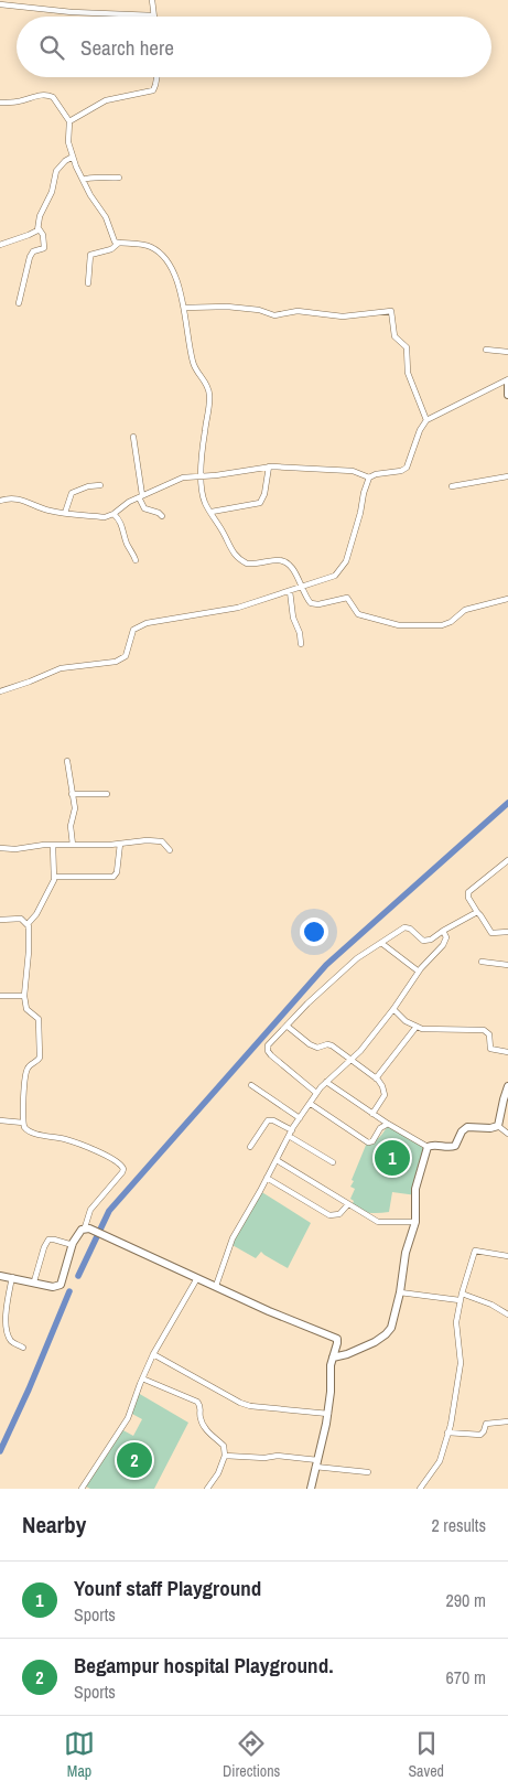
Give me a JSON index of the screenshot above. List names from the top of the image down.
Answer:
{
  "page": {
    "search": "Search here",
    "pins": ["1", "2"],
    "heading": ["Nearby", "2 results"],
    "list": [
      {
        "mark": "1",
        "name": "Younf staff Playground",
        "note": "Sports",
        "value": "290 m"
      },
      {
        "mark": "2",
        "name": "Begampur hospital Playground.",
        "note": "Sports",
        "value": "670 m"
      }
    ],
    "nav": ["Map", "Directions", "Saved"]
  }
}
